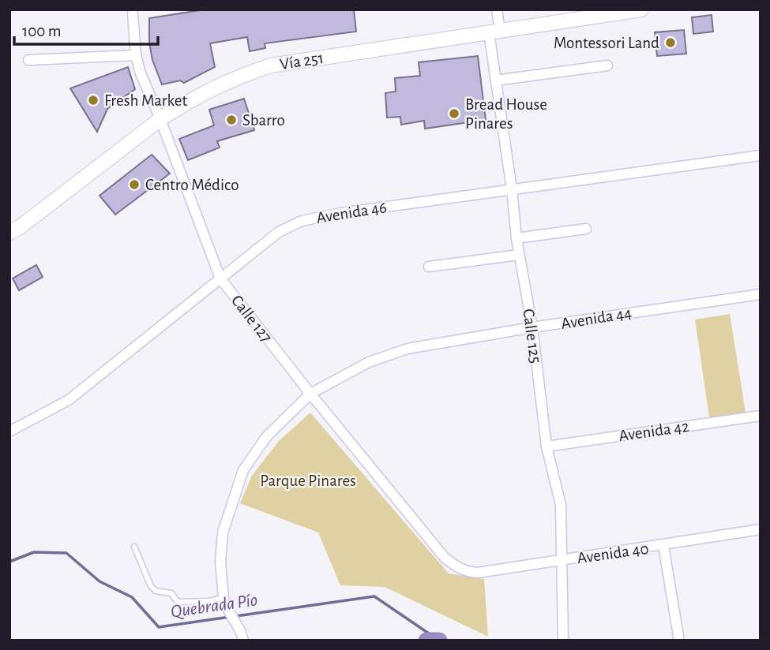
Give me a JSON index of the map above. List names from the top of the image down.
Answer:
{
  "streets": {
    "main road": ["Vía 251"],
    "street": [
      "Avenida 46",
      "Avenida 44",
      "Calle 127",
      "Calle 125",
      "Avenida 42",
      "Avenida 40"
    ]
  },
  "crossings": [
    ["Vía 251", "Calle 127"],
    ["Vía 251", "Calle 125"],
    ["Avenida 46", "Calle 127"],
    ["Avenida 46", "Calle 125"],
    ["Avenida 44", "Calle 127"],
    ["Avenida 44", "Calle 125"],
    ["Calle 127", "Avenida 40"],
    ["Calle 125", "Avenida 42"],
    ["Calle 125", "Avenida 40"]
  ],
  "water": ["Quebrada Pío"],
  "parks": ["Parque Pinares"],
  "places": [
    "Montessori Land",
    "Fresh Market",
    "Bread House Pinares",
    "Sbarro",
    "Centro Médico"
  ],
  "scale_bar": "100 m"
}
